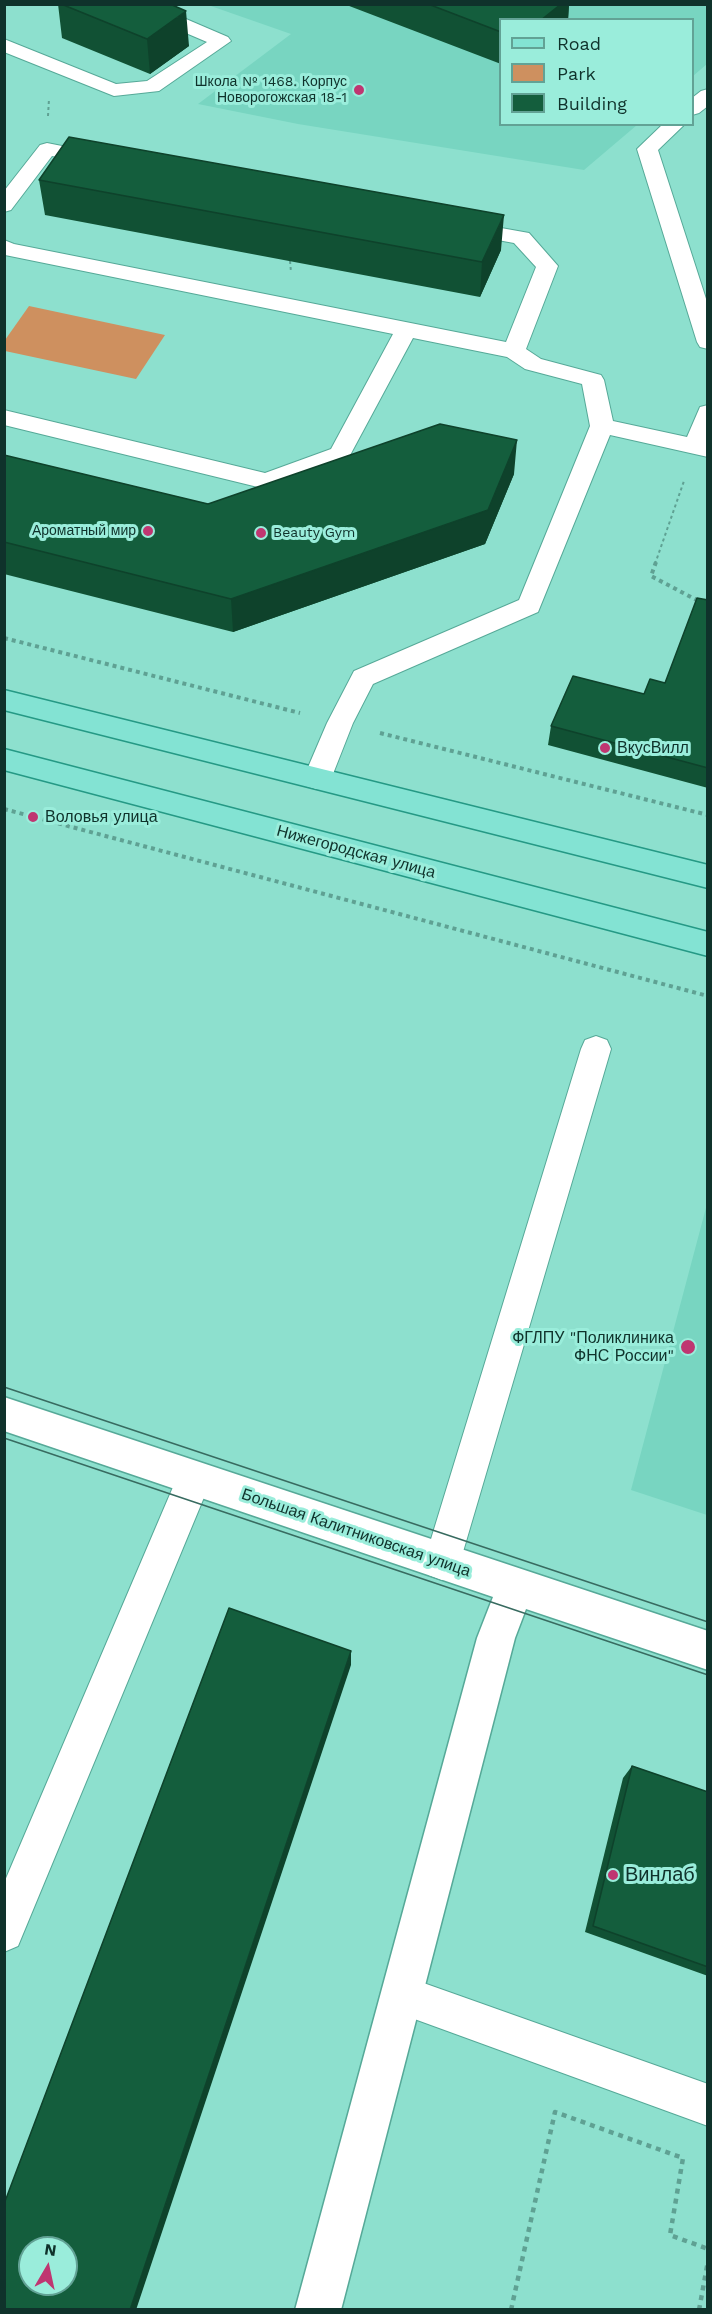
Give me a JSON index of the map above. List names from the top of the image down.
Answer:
{
  "streets": {
    "main road": ["Нижегородская улица"],
    "street": ["Большая Калитниковская улица"]
  },
  "places": [
    "Школа № 1468. Корпус Новорогожская 18-1",
    "Ароматный мир",
    "Beauty Gym",
    "ВкусВилл",
    "Воловья улица",
    "ФГЛПУ \"Поликлиника ФНС России\"",
    "Винлаб"
  ],
  "legend": ["Road", "Park", "Building"],
  "north": "top"
}
